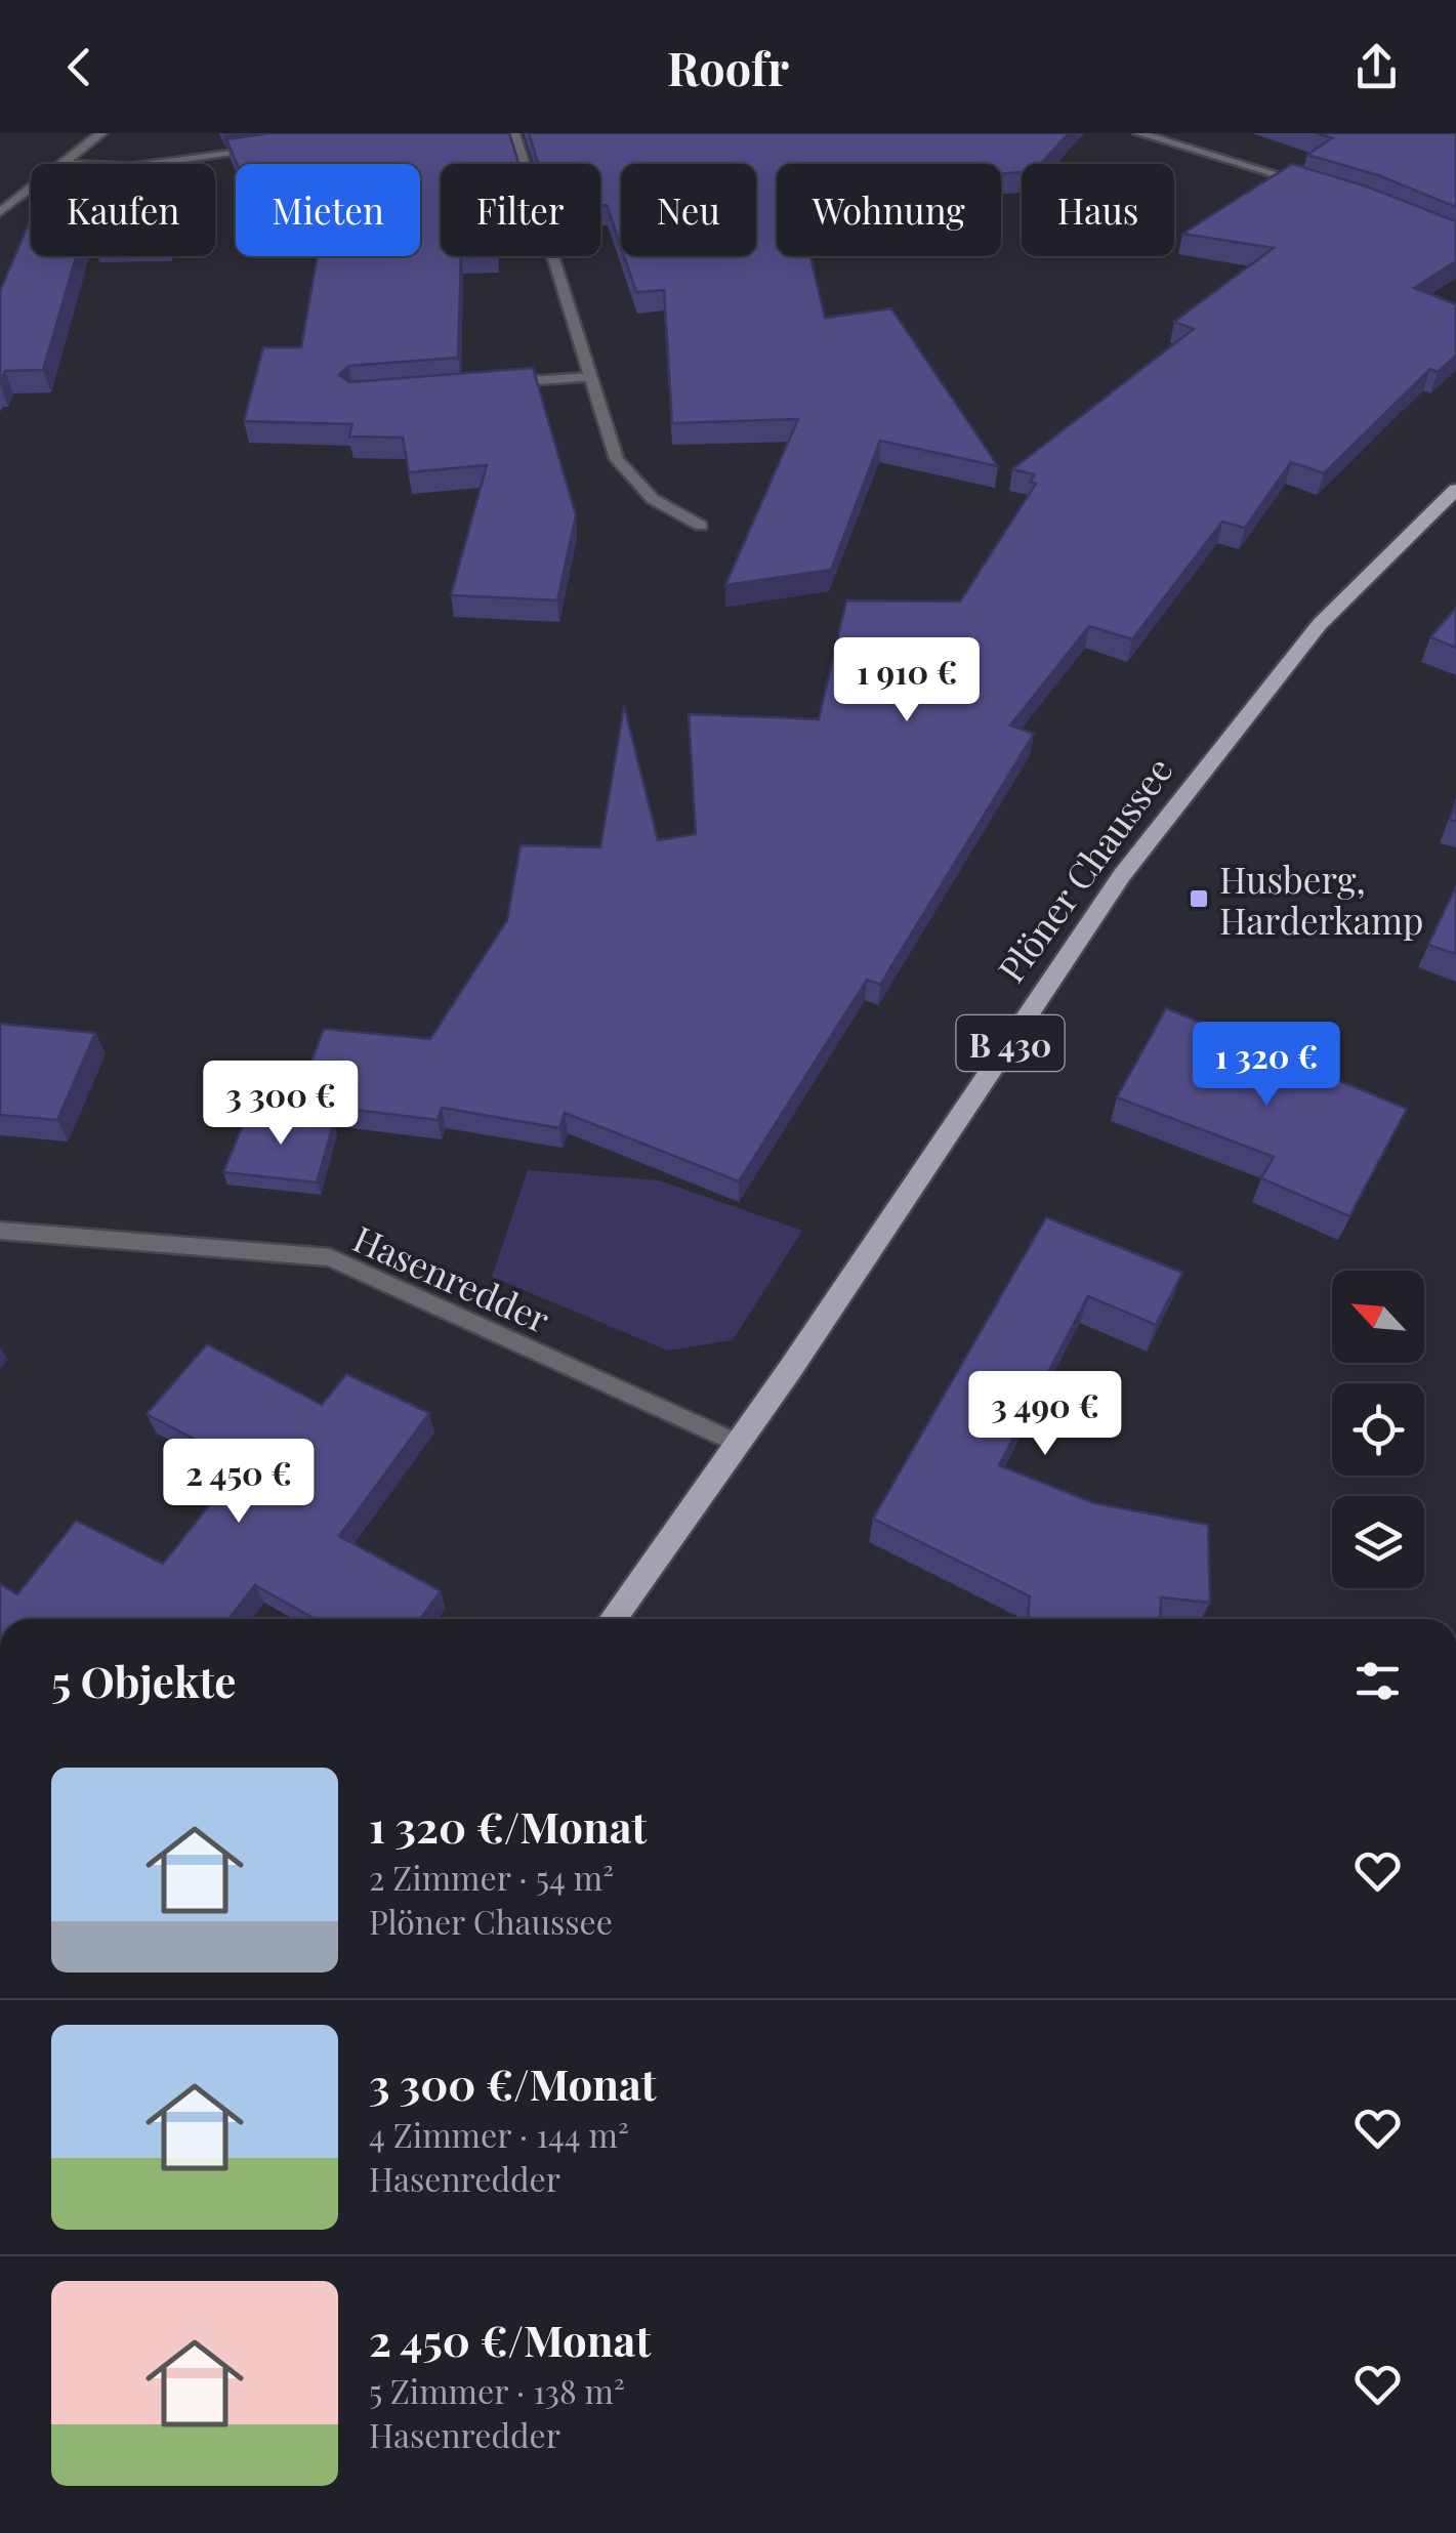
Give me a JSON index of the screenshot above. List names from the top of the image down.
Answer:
{
  "streets": {
    "main road": ["Plöner Chaussee", "B 430"],
    "street": ["Hasenredder"]
  },
  "crossings": [
    ["Plöner Chaussee", "Hasenredder"]
  ],
  "places": {
    "transit": ["Husberg, Harderkamp"]
  },
  "north": "top left",
  "page": {
    "header": "Roofr",
    "chip": [
      "Kaufen",
      "Mieten",
      "Filter",
      "Neu",
      "Wohnung",
      "Haus"
    ],
    "price": [
      "1 910 €",
      "1 320 €",
      "3 300 €",
      "3 490 €",
      "2 450 €"
    ],
    "heading": "5 Objekte",
    "list": [
      {
        "name": "1 320 €/Monat",
        "note": "2 Zimmer · 54 m² · Plöner Chaussee"
      },
      {
        "name": "3 300 €/Monat",
        "note": "4 Zimmer · 144 m² · Hasenredder"
      },
      {
        "name": "2 450 €/Monat",
        "note": "5 Zimmer · 138 m² · Hasenredder"
      }
    ]
  }
}
